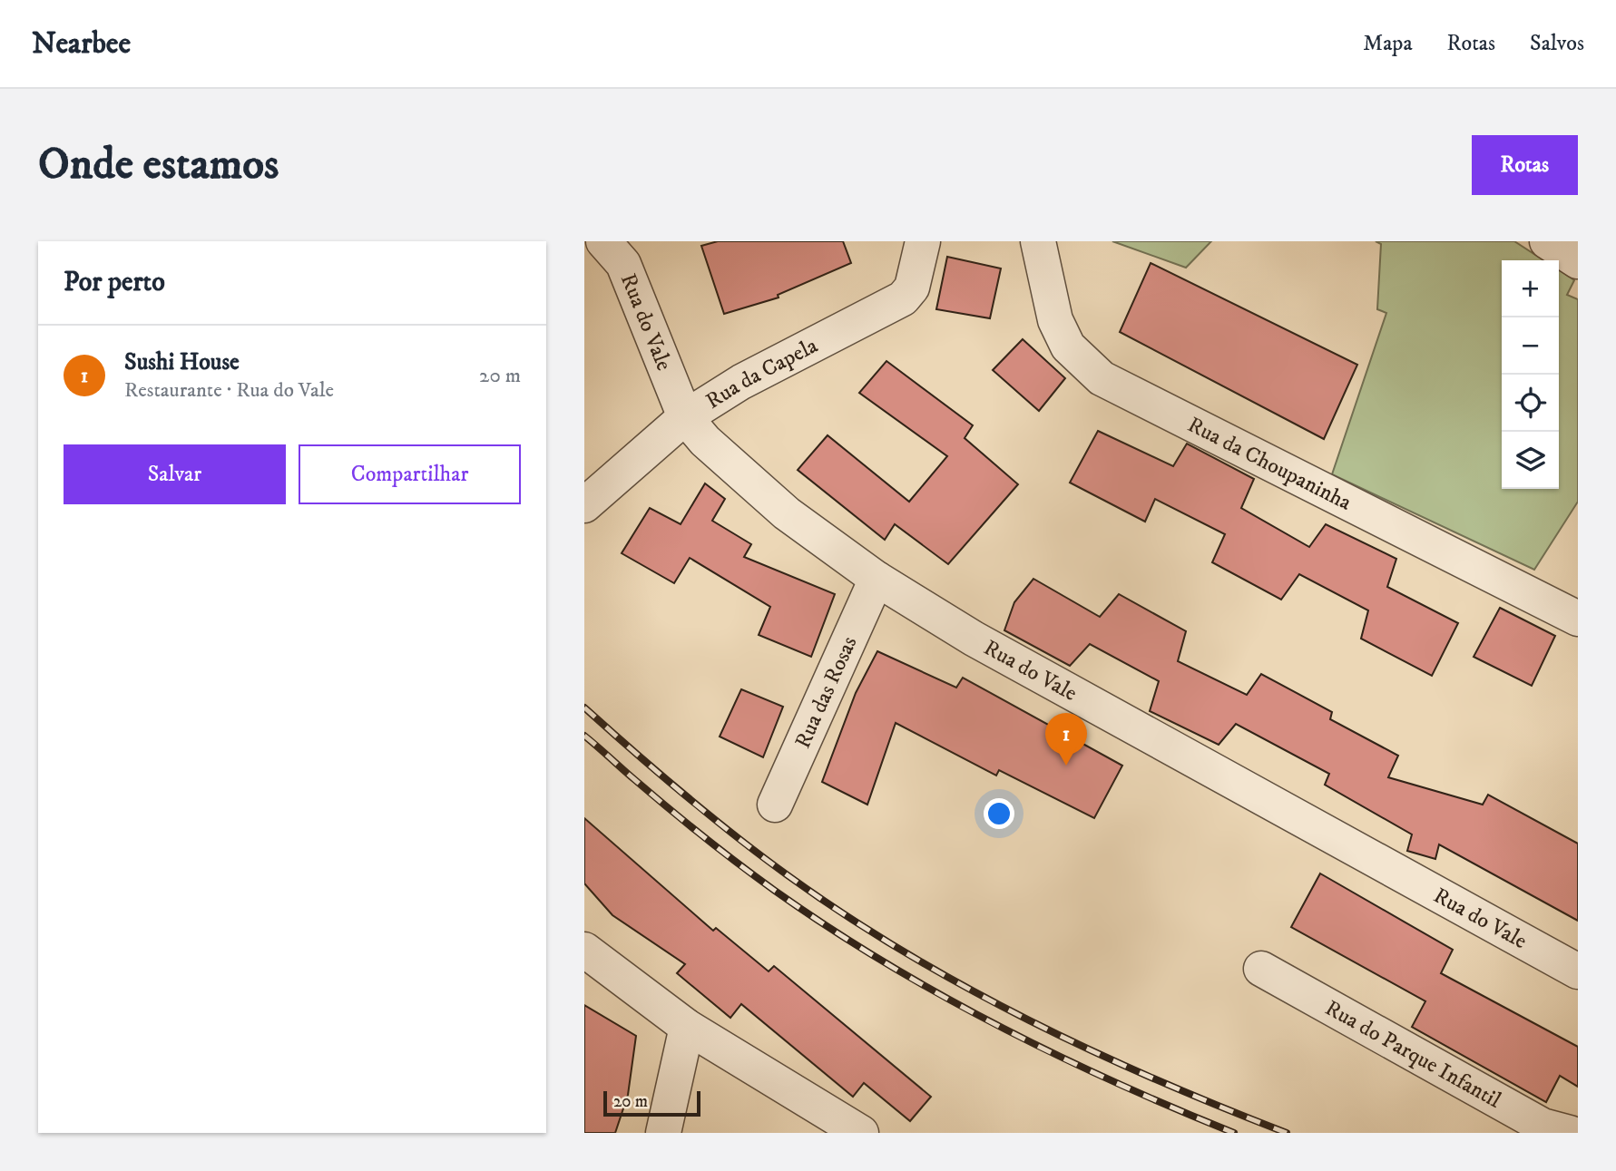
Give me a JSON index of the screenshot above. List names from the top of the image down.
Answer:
{
  "streets": {
    "street": [
      "Rua do Vale",
      "Rua da Capela",
      "Rua da Choupaninha",
      "Rua das Rosas",
      "Rua do Parque Infantil"
    ]
  },
  "crossings": [
    ["Rua do Vale", "Rua da Capela"],
    ["Rua do Vale", "Rua das Rosas"]
  ],
  "scale_bar": "20 m",
  "page": {
    "header": "Nearbee",
    "nav": ["Mapa", "Rotas", "Salvos"],
    "buttons": [
      "Rotas",
      ["Salvar", "Compartilhar"]
    ],
    "title": "Onde estamos",
    "heading": "Por perto",
    "map_buttons": ["+", "−"],
    "list": [
      {
        "mark": "1",
        "name": "Sushi House",
        "note": "Restaurante · Rua do Vale",
        "value": "20 m"
      }
    ],
    "pins": "1",
    "scale": "20 m"
  }
}
